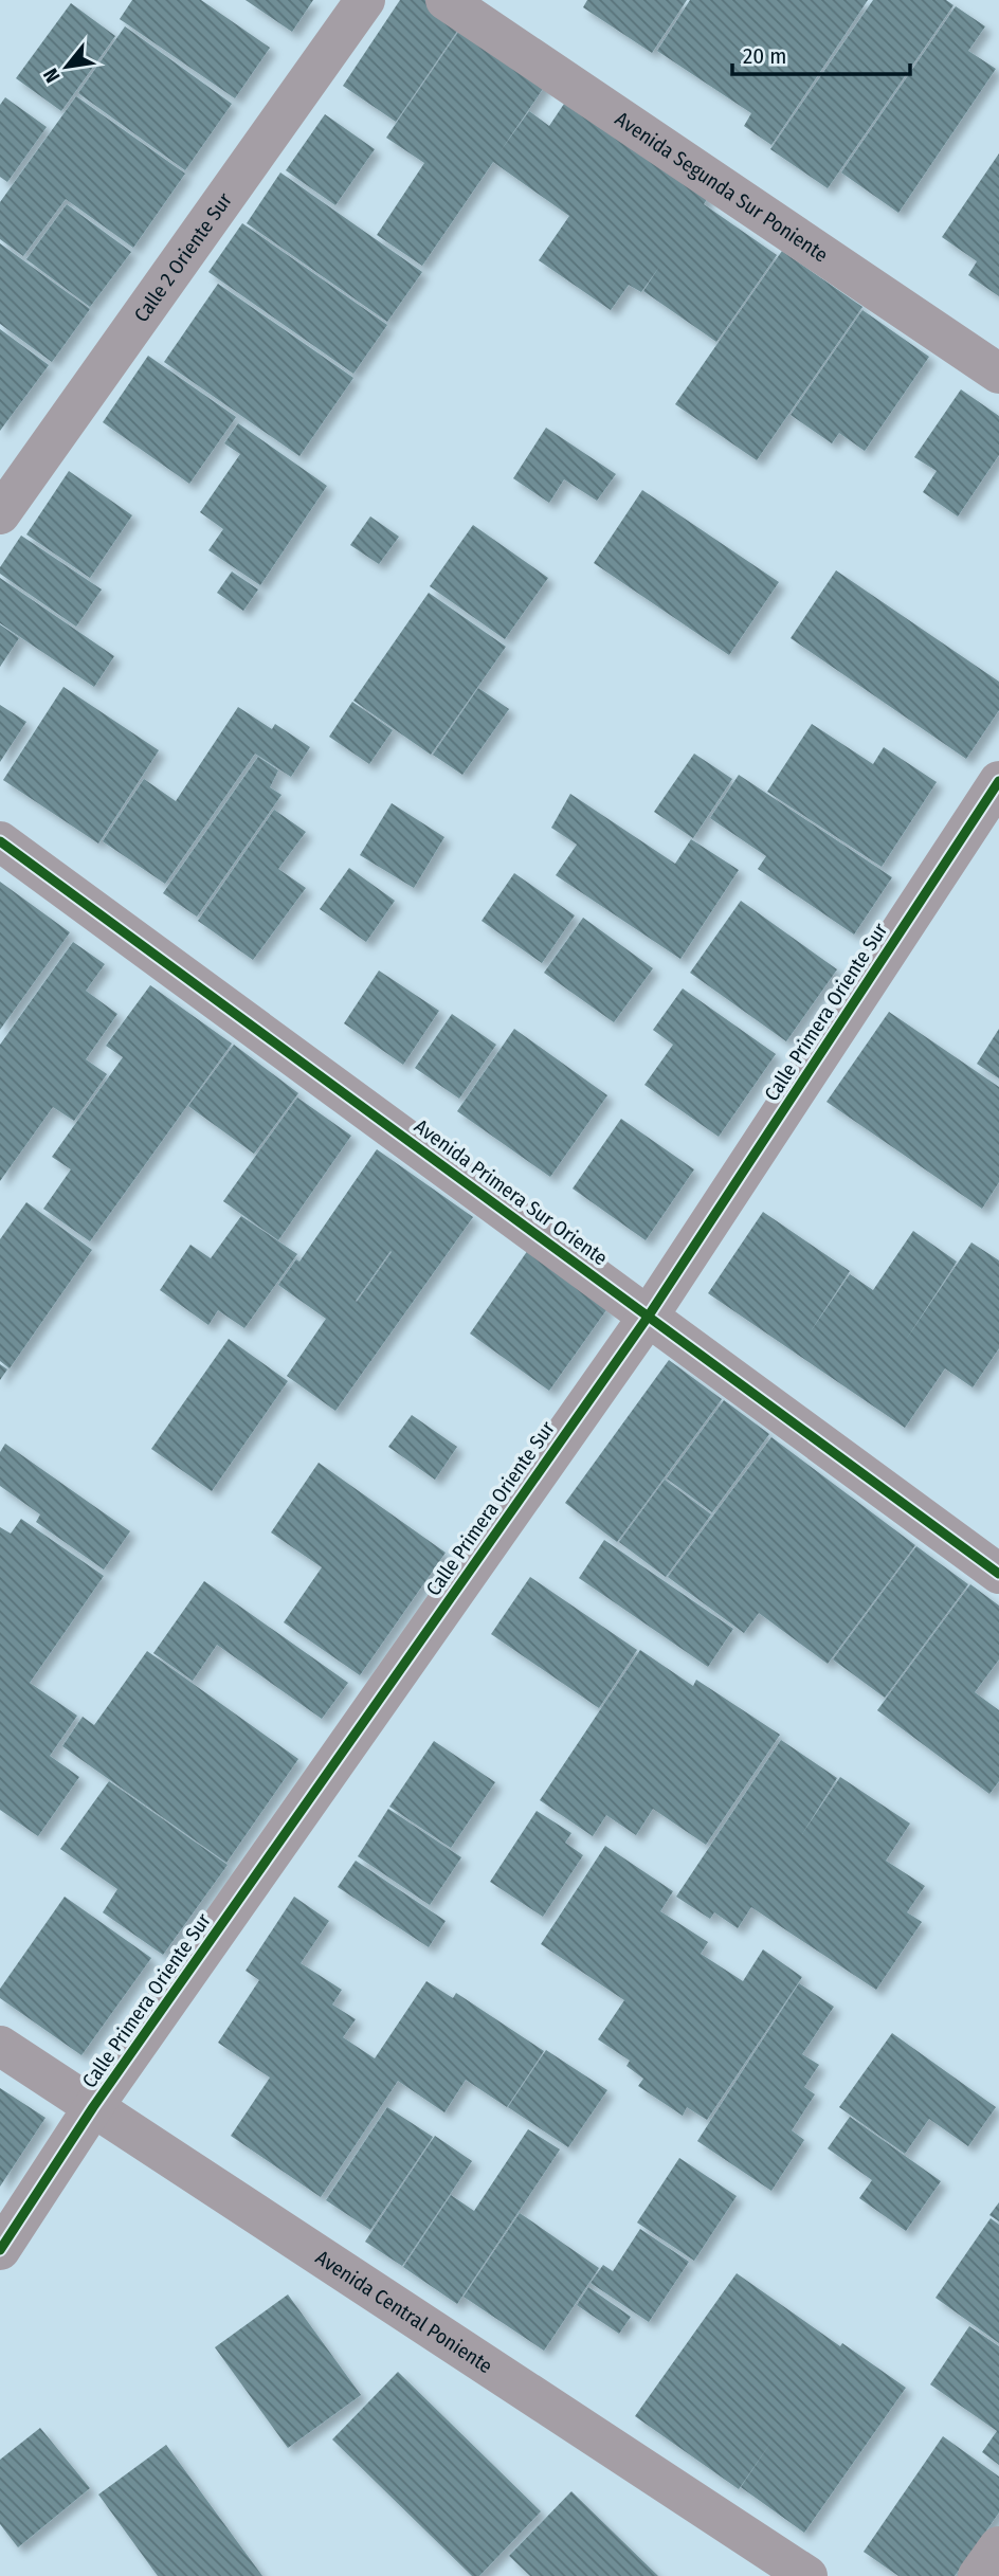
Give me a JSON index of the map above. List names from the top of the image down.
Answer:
{
  "streets": {
    "street": [
      "Avenida Segunda Sur Poniente",
      "Calle 2 Oriente Sur",
      "Calle Primera Oriente Sur",
      "Avenida Primera Sur Oriente",
      "Avenida Central Poniente"
    ]
  },
  "crossings": [
    ["Calle Primera Oriente Sur", "Avenida Primera Sur Oriente"],
    ["Calle Primera Oriente Sur", "Avenida Central Poniente"]
  ],
  "scale_bar": "20 m",
  "north": "bottom left"
}
